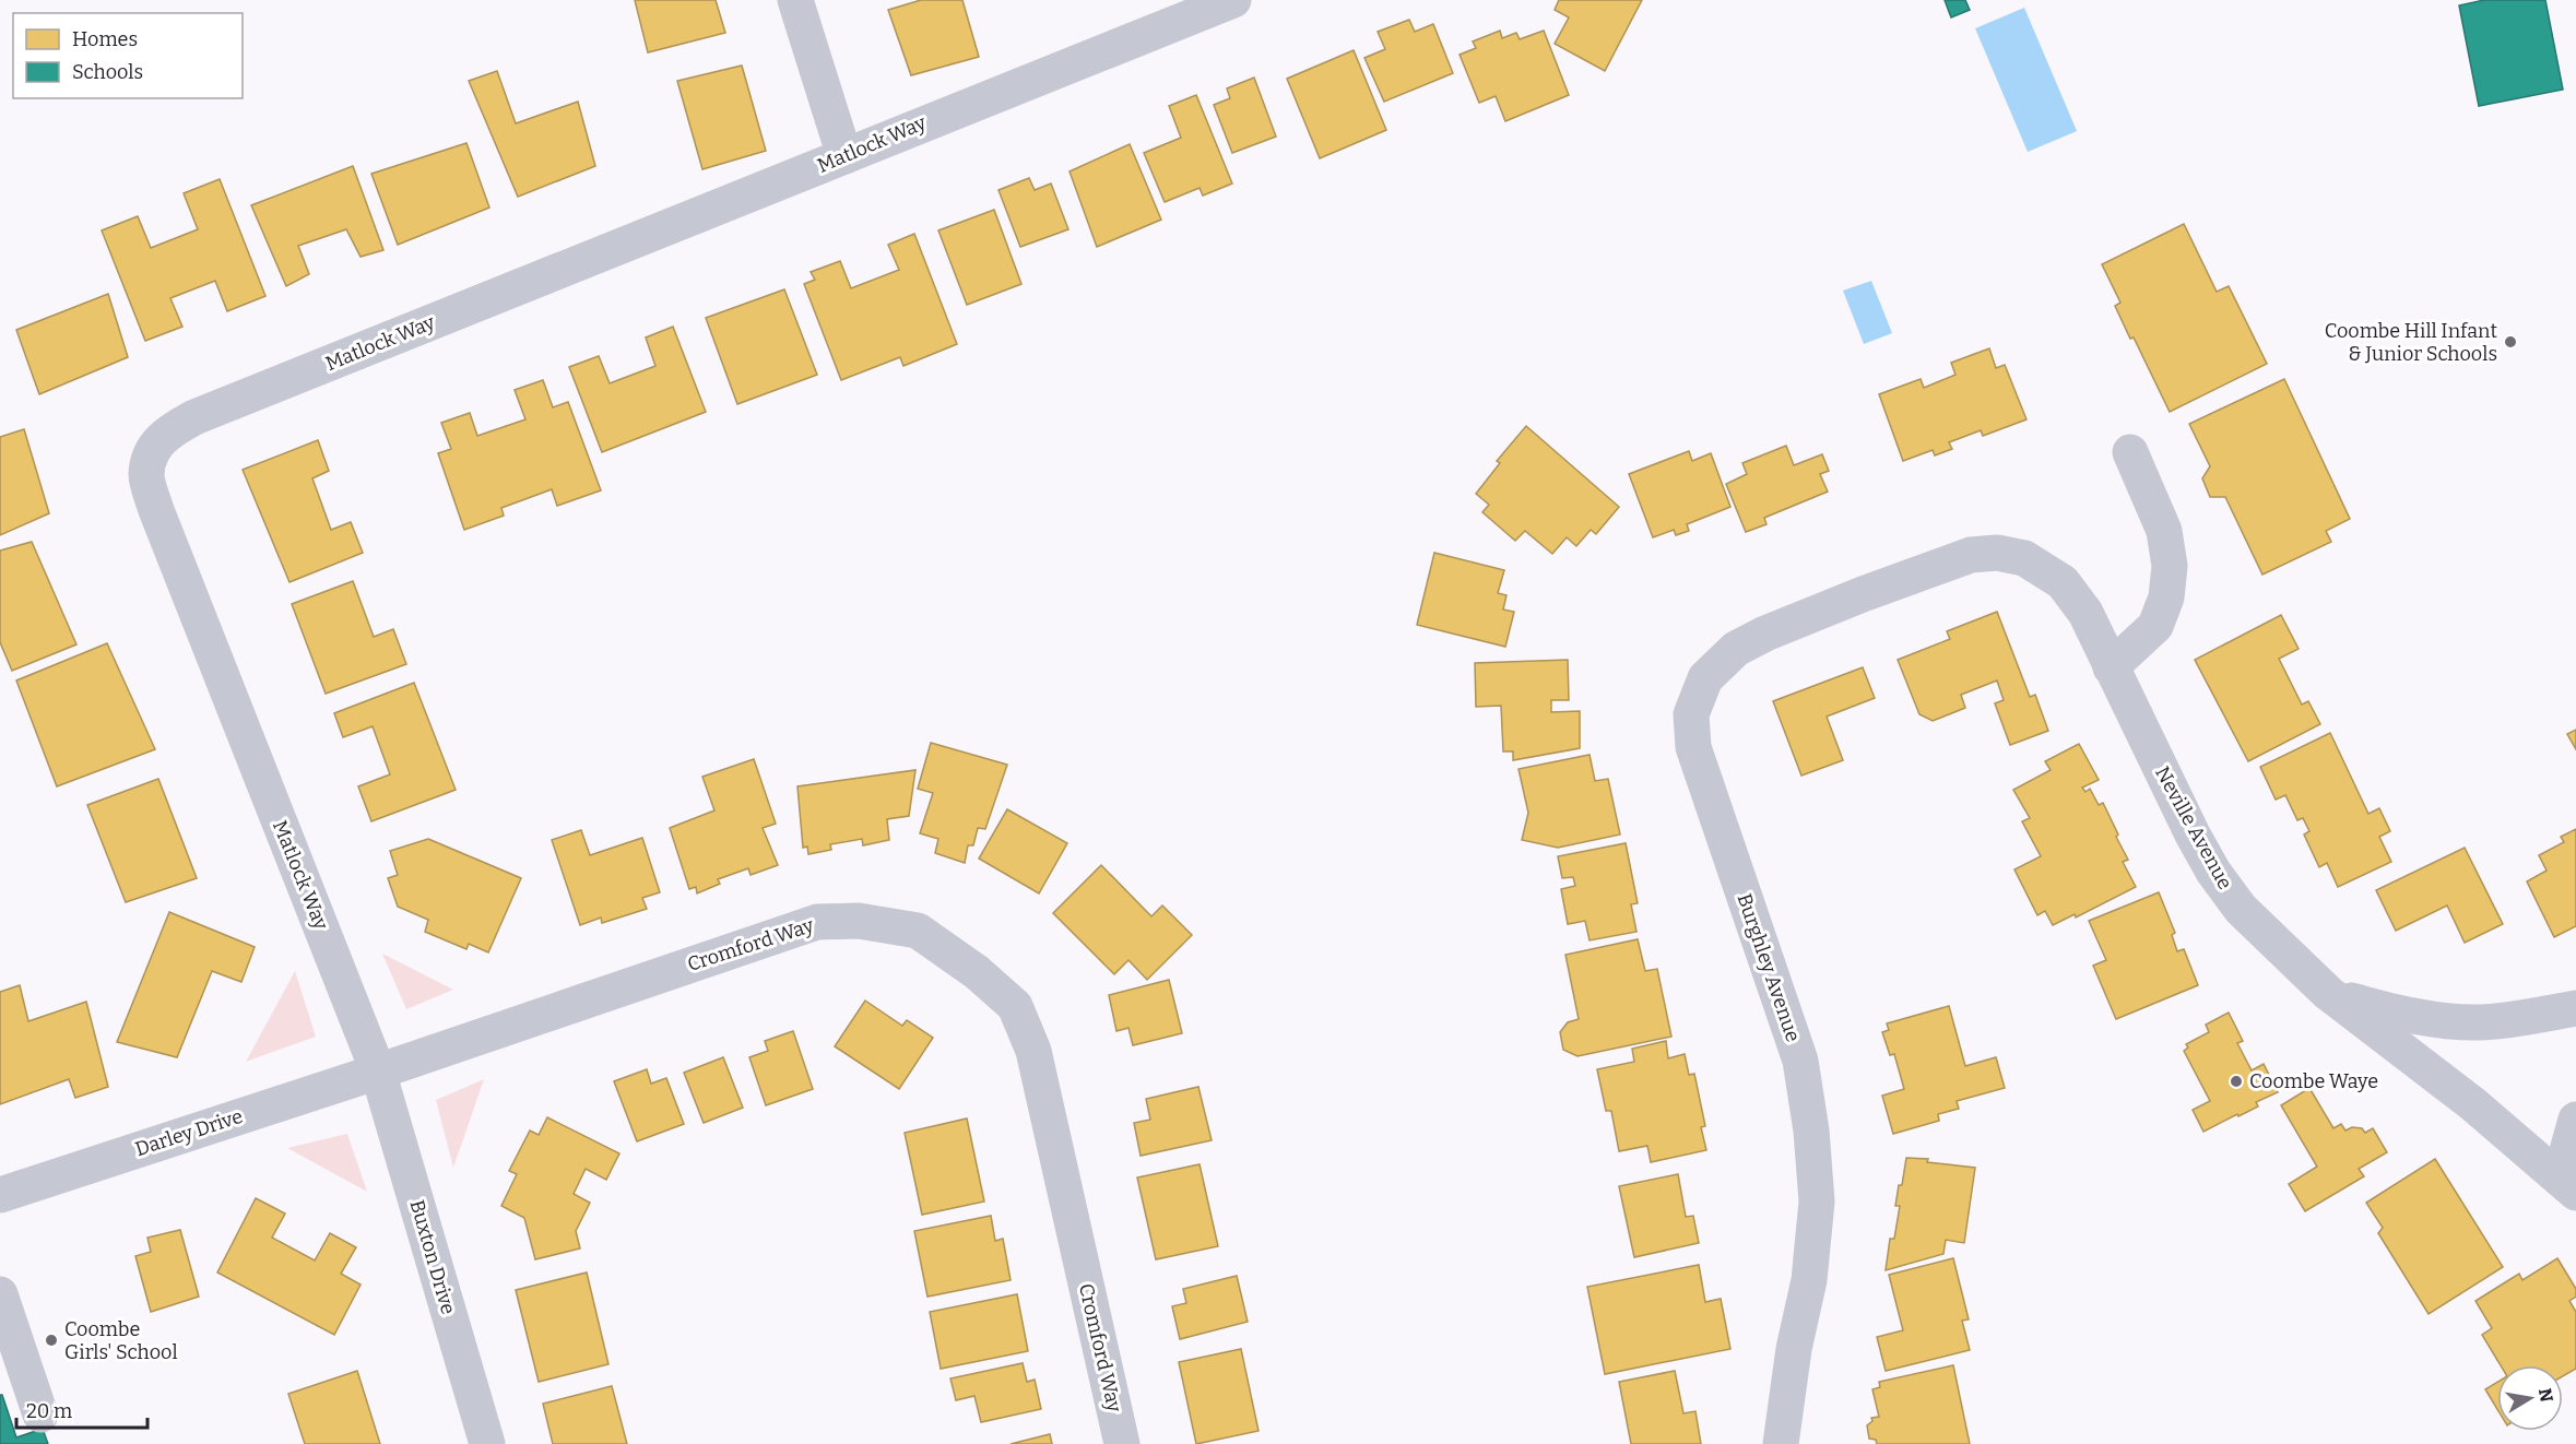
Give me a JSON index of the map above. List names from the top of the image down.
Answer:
{
  "streets": {
    "street": [
      "Matlock Way",
      "Neville Avenue",
      "Cromford Way",
      "Burghley Avenue",
      "Darley Drive",
      "Buxton Drive"
    ]
  },
  "crossings": [
    ["Matlock Way", "Cromford Way"],
    ["Matlock Way", "Darley Drive"],
    ["Matlock Way", "Buxton Drive"],
    ["Neville Avenue", "Burghley Avenue"],
    ["Cromford Way", "Darley Drive"],
    ["Cromford Way", "Buxton Drive"],
    ["Darley Drive", "Buxton Drive"]
  ],
  "places": ["Coombe Hill Infant & Junior Schools", "Coombe Waye", "Coombe Girls' School"],
  "legend": ["Homes", "Schools"],
  "scale_bar": "20 m",
  "north": "right"
}
